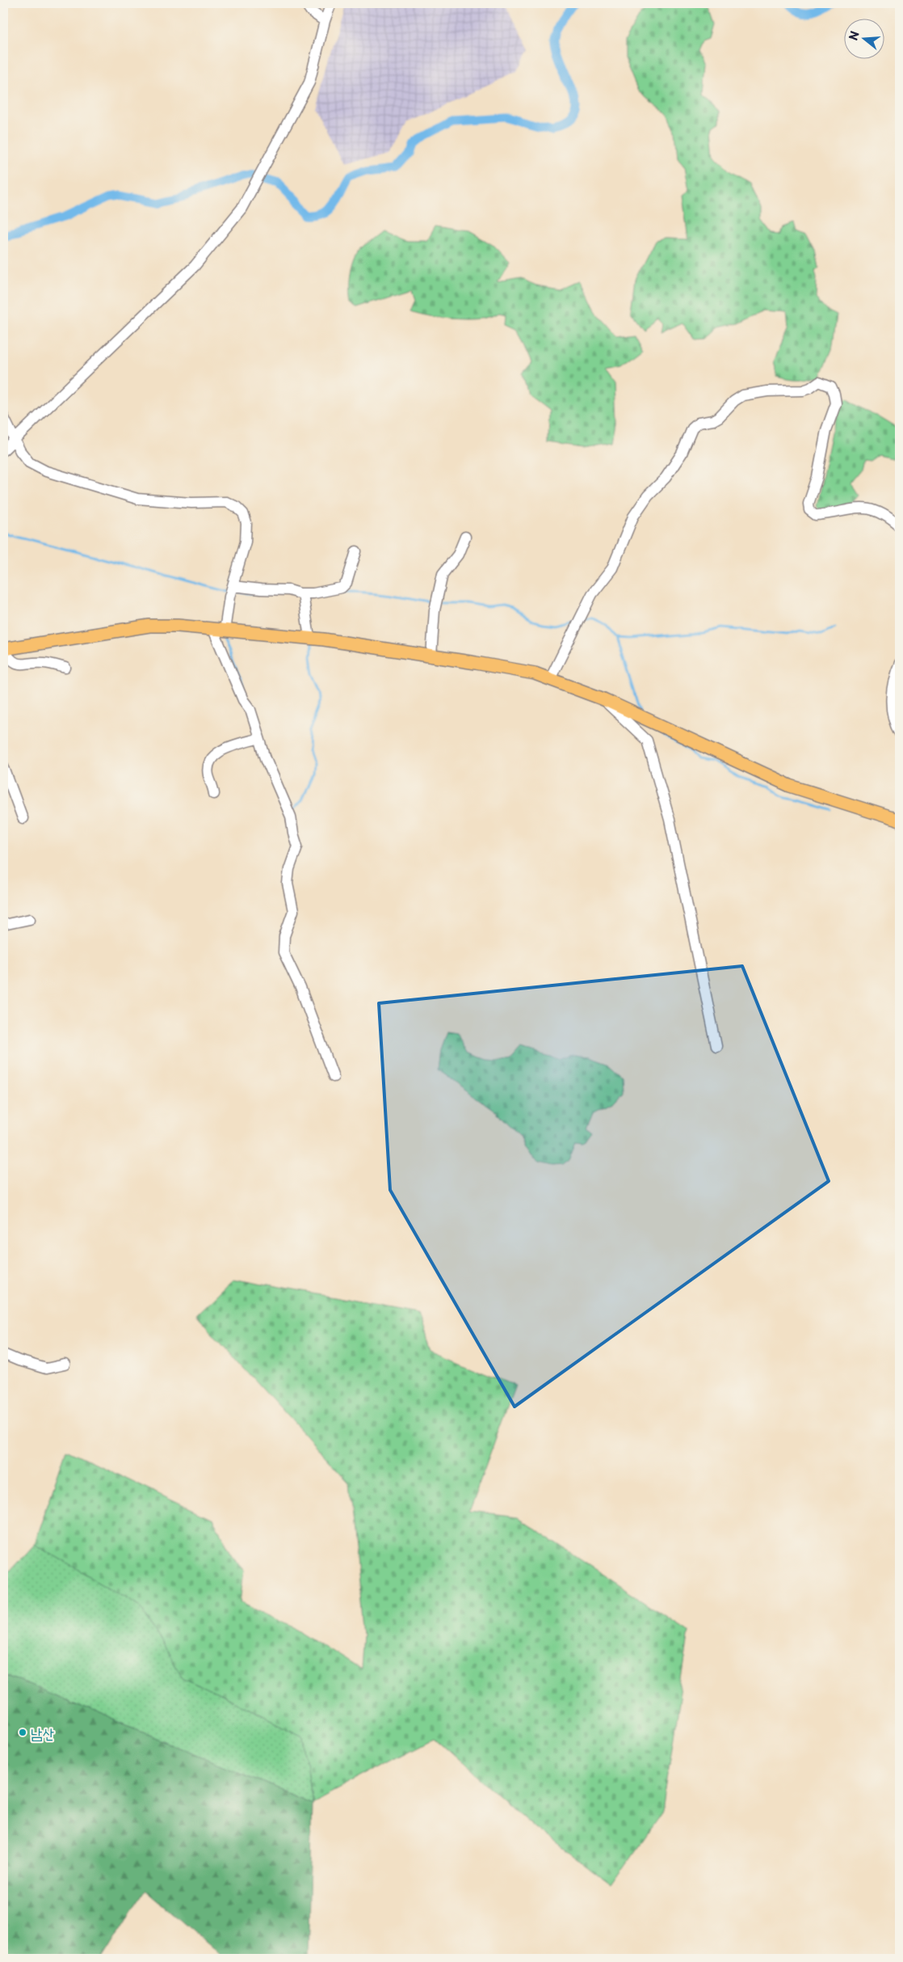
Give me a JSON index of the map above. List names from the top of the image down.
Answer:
{
  "places": ["남산"],
  "north": "left"
}
